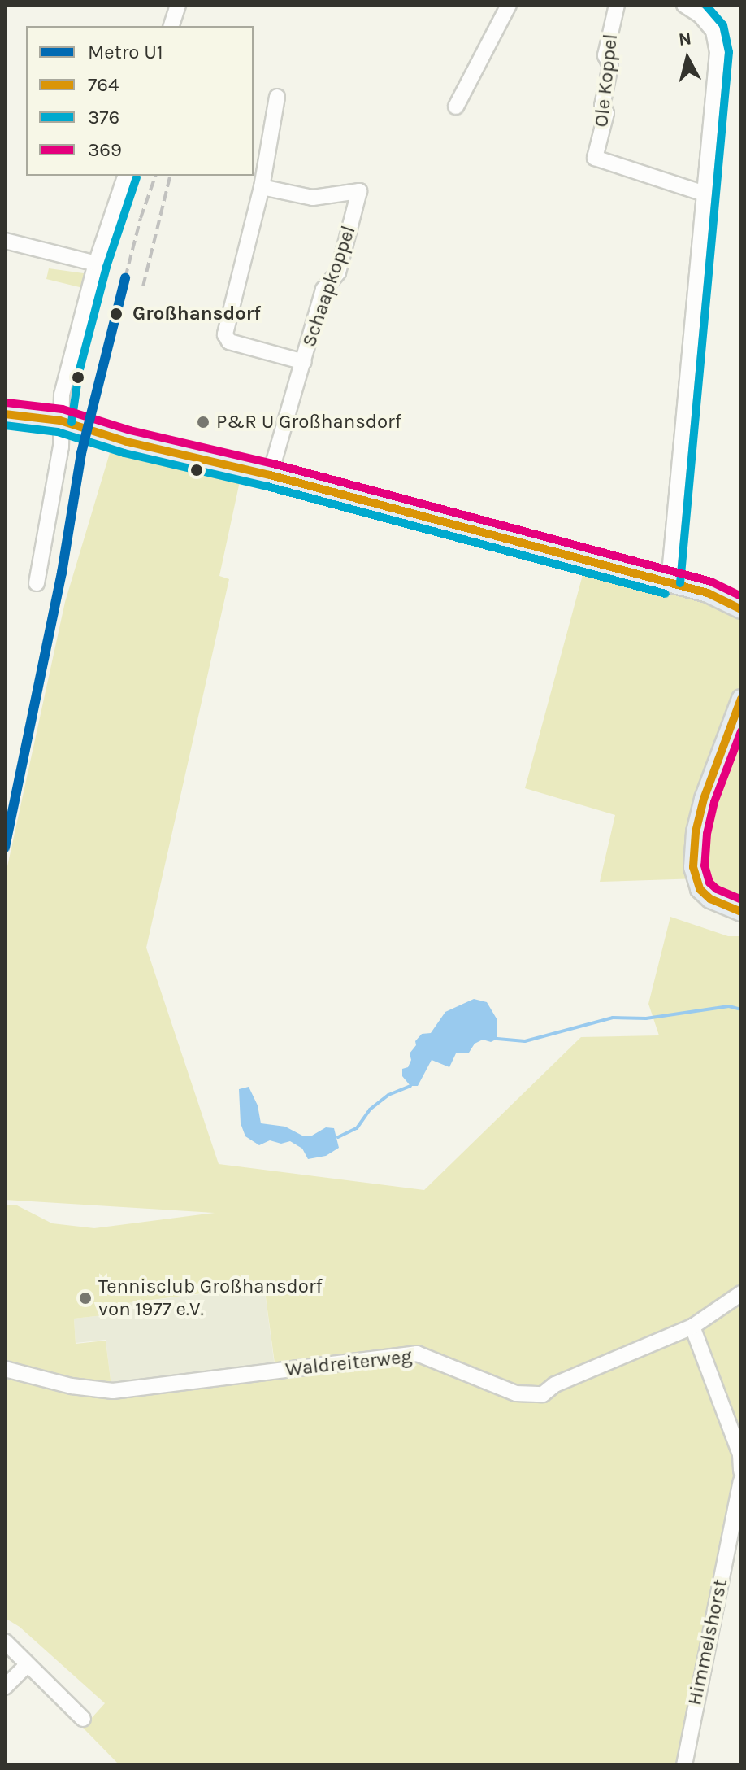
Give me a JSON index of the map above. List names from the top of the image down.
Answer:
{
  "streets": {
    "street": [
      "Ole Koppel",
      "Schaapkoppel",
      "Waldreiterweg",
      "Himmelshorst"
    ]
  },
  "places": ["Großhansdorf", "P&R U Großhansdorf", "Tennisclub Großhansdorf von 1977 e.V."],
  "lines": [
    "transit line 376",
    "metro line U1",
    "transit line 369",
    "transit line 764"
  ],
  "legend": [
    "Metro U1",
    "764",
    "376",
    "369"
  ],
  "north": "top"
}
